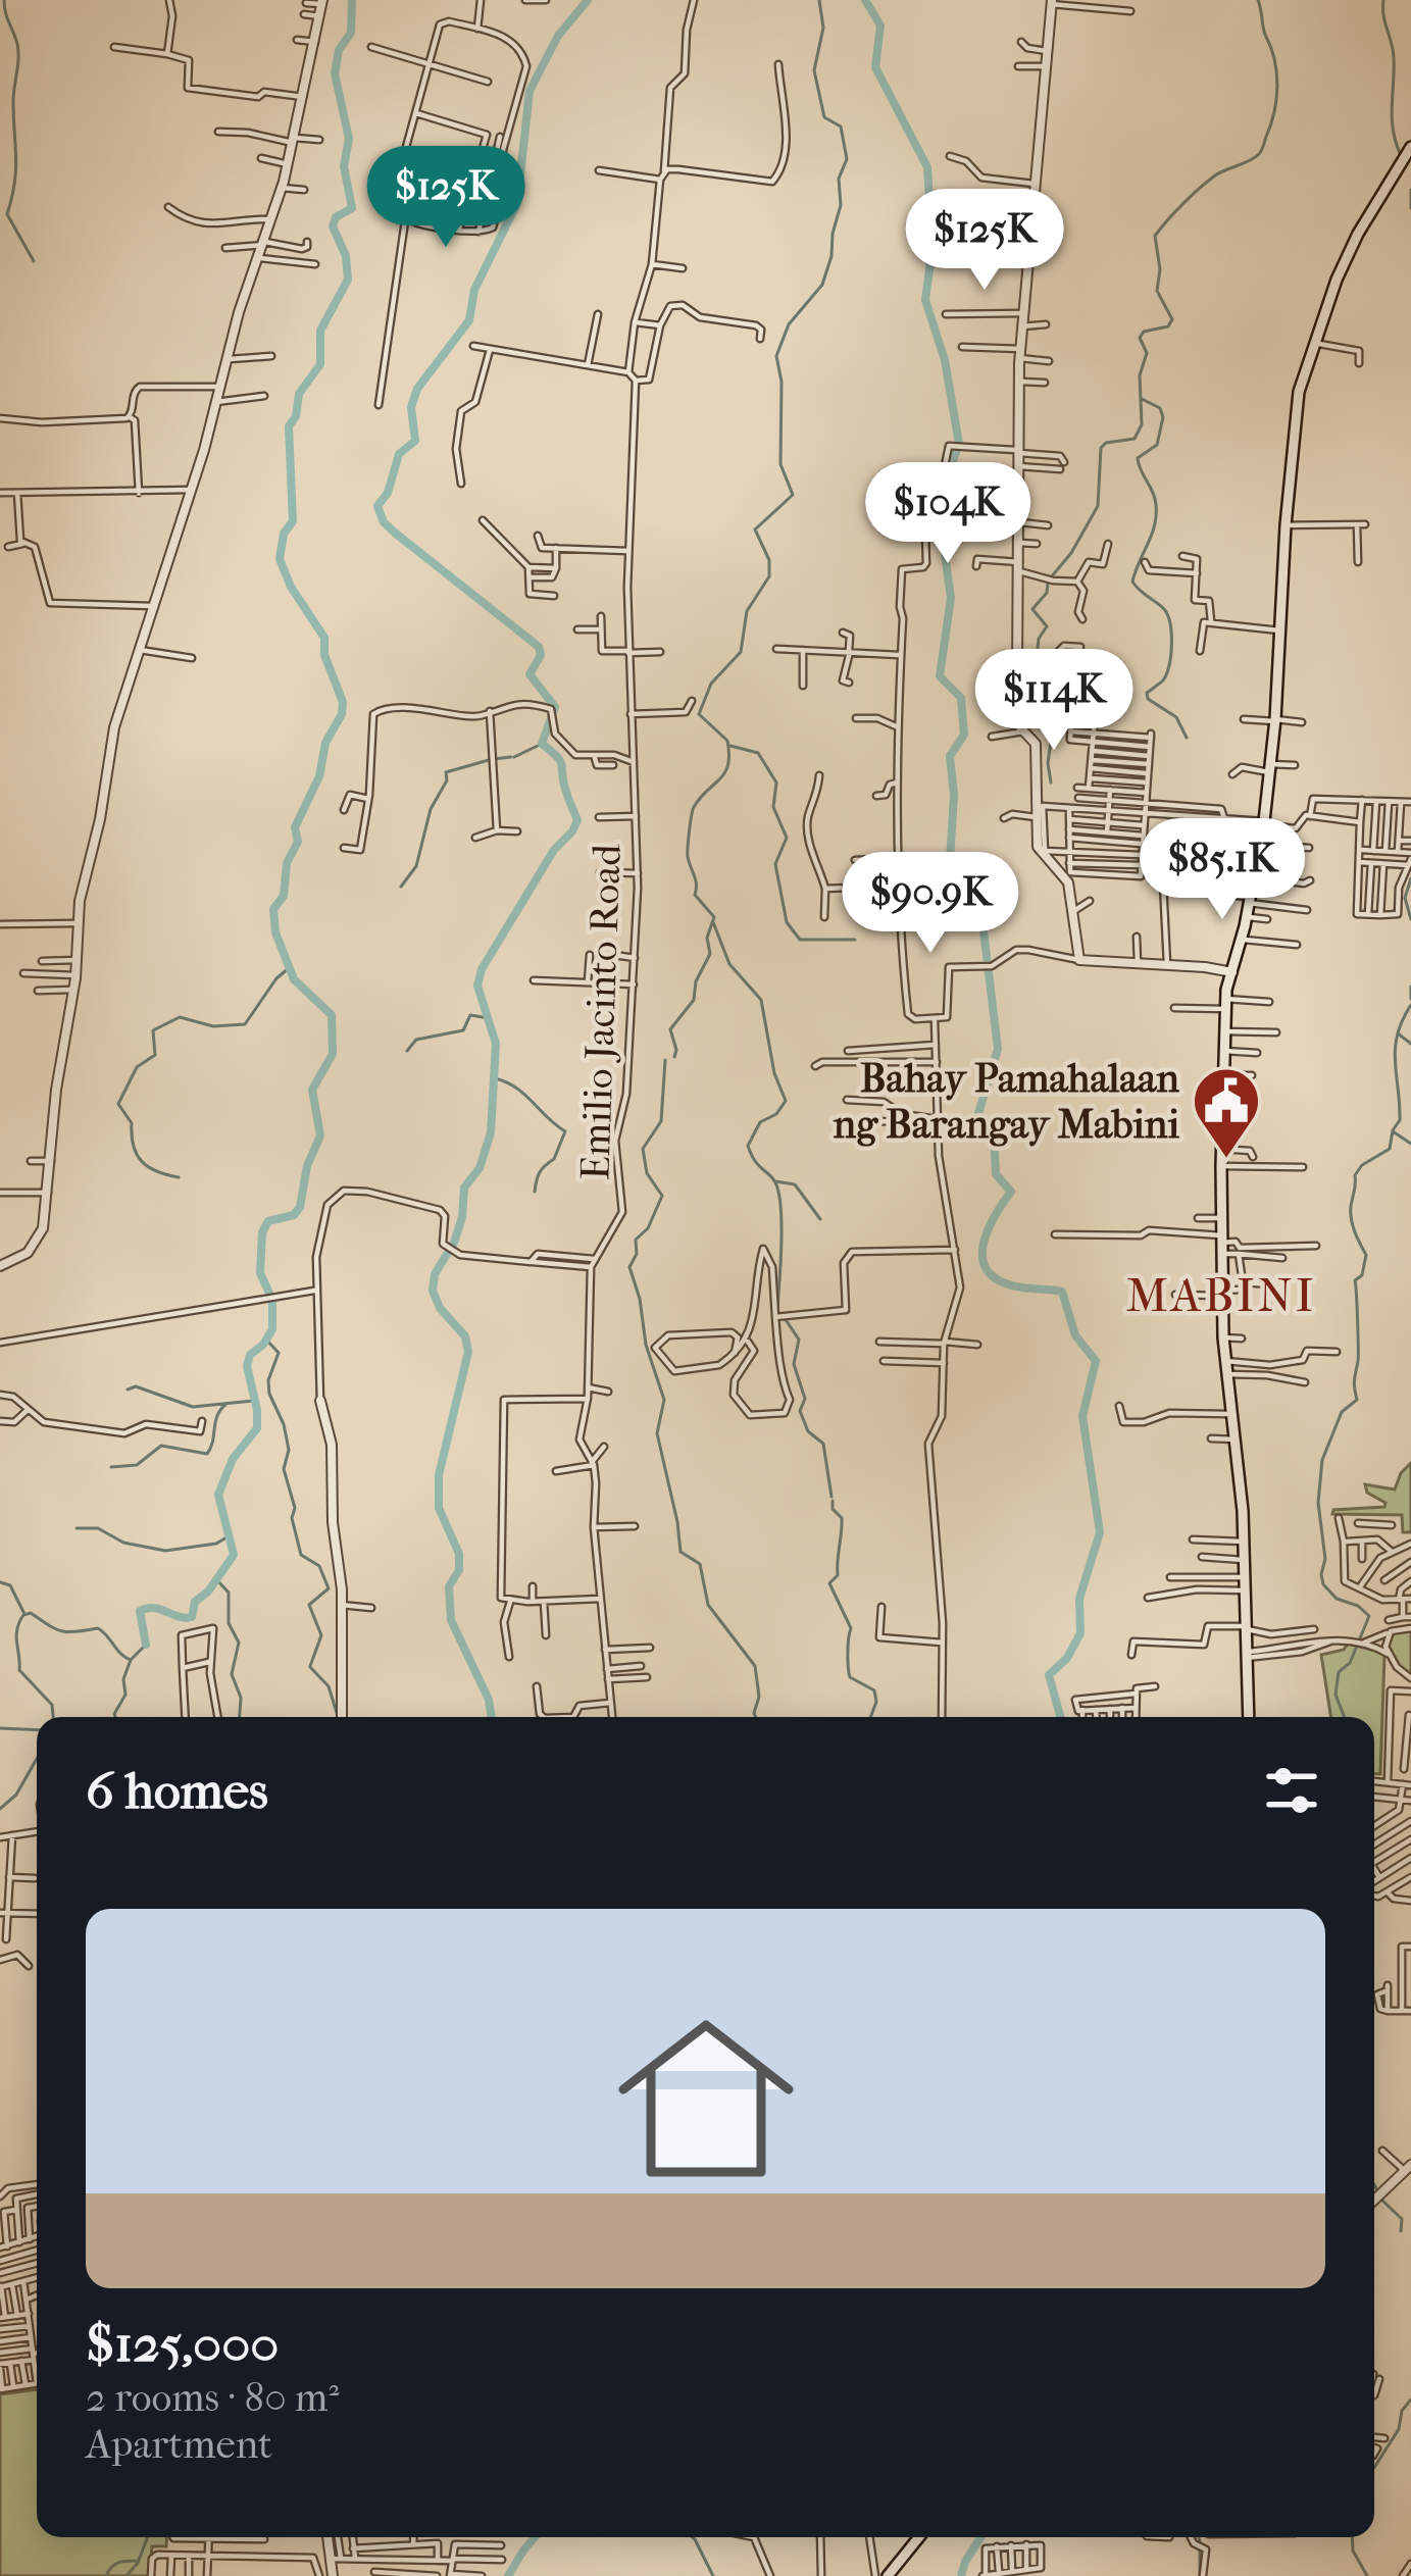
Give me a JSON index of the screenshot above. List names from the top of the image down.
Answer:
{
  "streets": {
    "street": ["Emilio Jacinto Road"]
  },
  "districts": ["MABINI"],
  "places": {
    "public building": ["Bahay Pamahalaan ng Barangay Mabini"]
  },
  "page": {
    "price": [
      "$125K",
      "$125K",
      "$104K",
      "$114K",
      "$85.1K",
      "$90.9K"
    ],
    "heading": "6 homes",
    "list": [
      {
        "name": "$125,000",
        "note": "2 rooms · 80 m² · Apartment"
      }
    ]
  }
}
